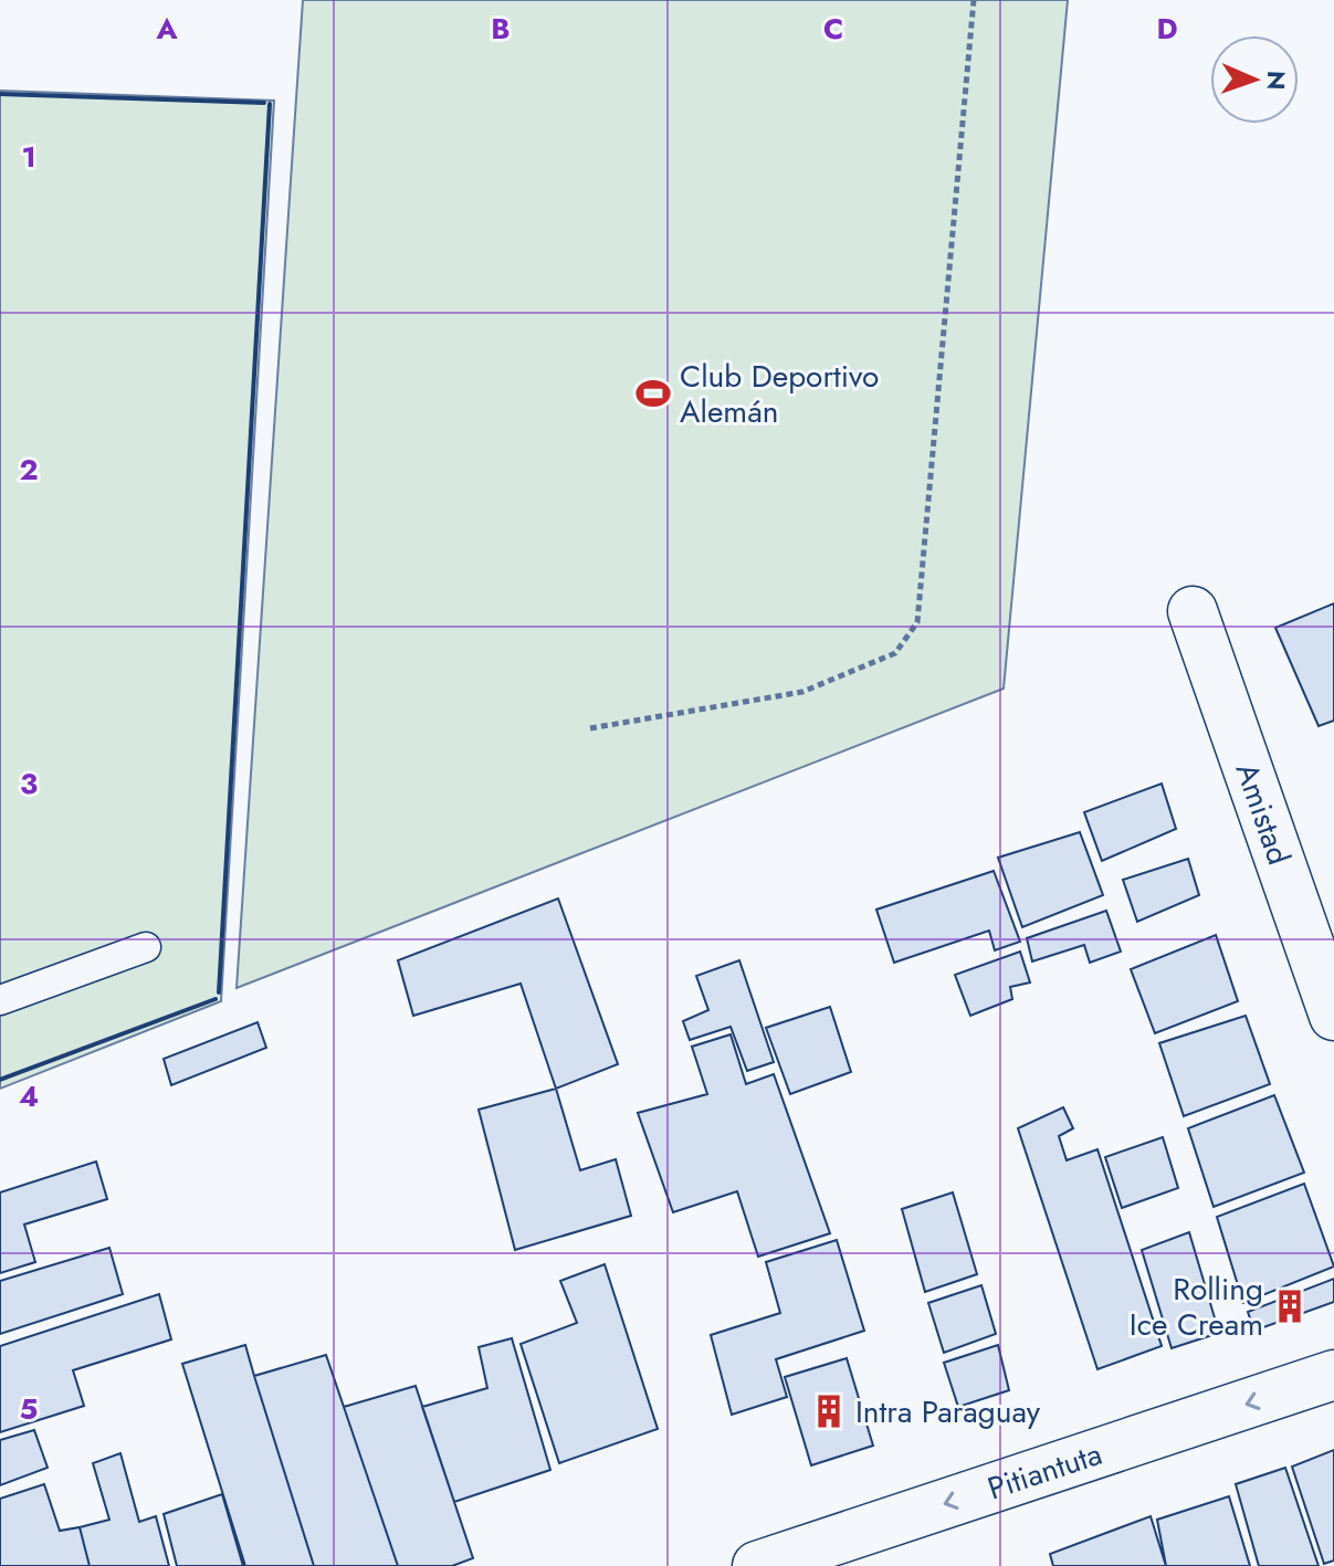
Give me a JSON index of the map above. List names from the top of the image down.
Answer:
{
  "streets": {
    "street": ["Amistad", "Pitiantuta"]
  },
  "one_way": ["Pitiantuta"],
  "places": {
    "sports": ["Club Deportivo Alemán"],
    "building": ["Rolling Ice Cream", "Intra Paraguay"]
  },
  "north": "right",
  "grid": {
    "columns": [
      "A",
      "B",
      "C",
      "D"
    ],
    "rows": [
      "1",
      "2",
      "3",
      "4",
      "5"
    ]
  }
}
